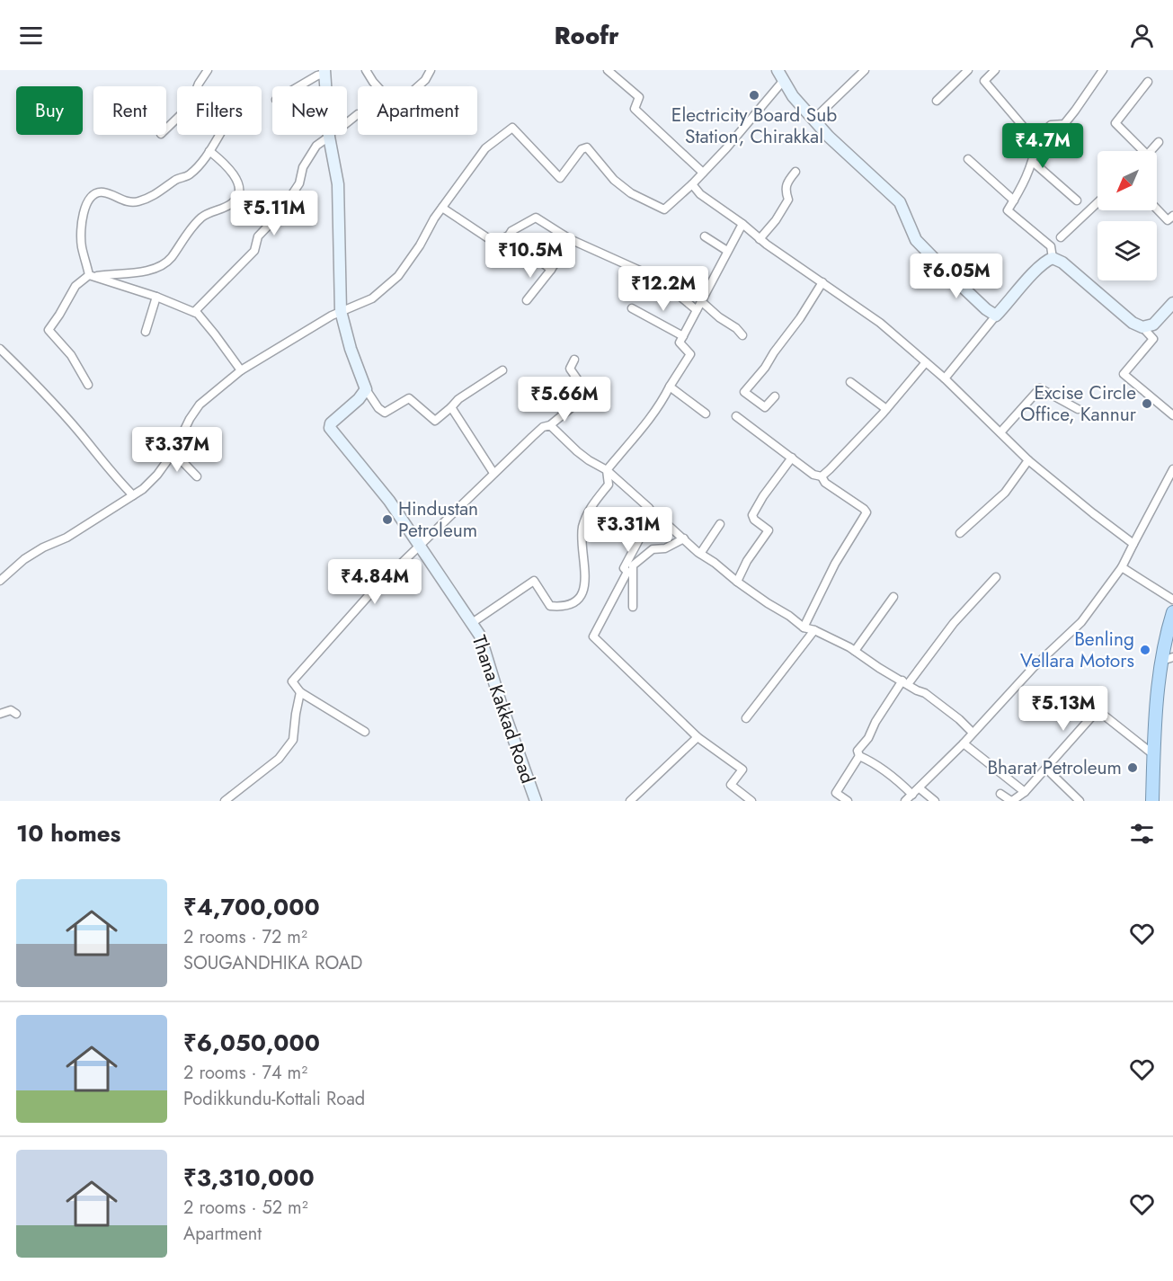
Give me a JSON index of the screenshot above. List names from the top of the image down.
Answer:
{
  "streets": {
    "main road": ["Thana Kakkad Road"]
  },
  "places": [
    "Electricity Board Sub Station, Chirakkal",
    "Excise Circle Office, Kannur",
    "Hindustan Petroleum",
    "Benling Vellara Motors",
    "Bharat Petroleum"
  ],
  "north": "bottom left",
  "page": {
    "header": "Roofr",
    "chip": [
      "Buy",
      "Rent",
      "Filters",
      "New",
      "Apartment"
    ],
    "price": [
      "₹4.7M",
      "₹5.11M",
      "₹10.5M",
      "₹6.05M",
      "₹12.2M",
      "₹5.66M",
      "₹3.37M",
      "₹3.31M",
      "₹4.84M",
      "₹5.13M"
    ],
    "heading": "10 homes",
    "list": [
      {
        "name": "₹4,700,000",
        "note": "2 rooms · 72 m² · SOUGANDHIKA ROAD"
      },
      {
        "name": "₹6,050,000",
        "note": "2 rooms · 74 m² · Podikkundu-Kottali Road"
      },
      {
        "name": "₹3,310,000",
        "note": "2 rooms · 52 m² · Apartment"
      }
    ]
  }
}
